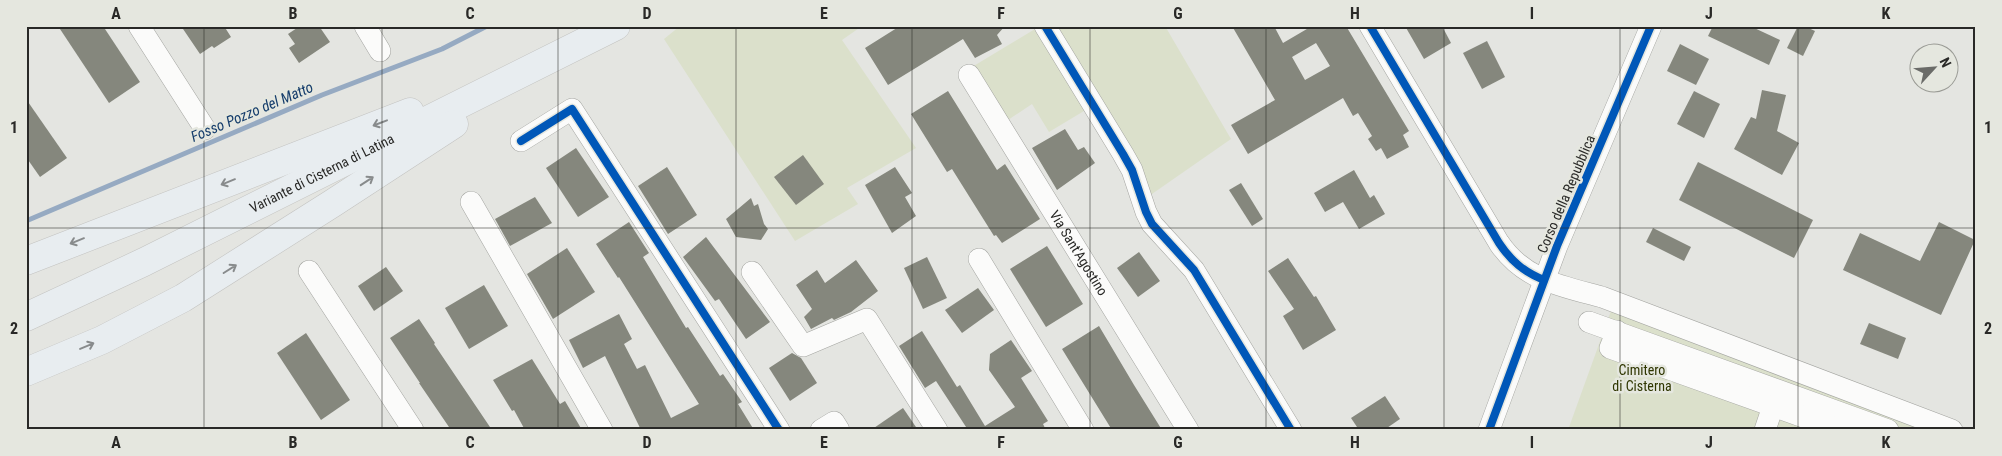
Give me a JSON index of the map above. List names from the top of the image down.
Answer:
{
  "streets": {
    "main road": ["Variante di Cisterna di Latina"],
    "street": ["Corso della Repubblica", "Via Sant'Agostino"]
  },
  "water": ["Fosso Pozzo del Matto"],
  "parks": ["Cimitero di Cisterna"],
  "north": "top right",
  "grid": {
    "columns": [
      "A",
      "B",
      "C",
      "D",
      "E",
      "F",
      "G",
      "H",
      "I",
      "J",
      "K"
    ],
    "rows": ["1", "2"]
  }
}
